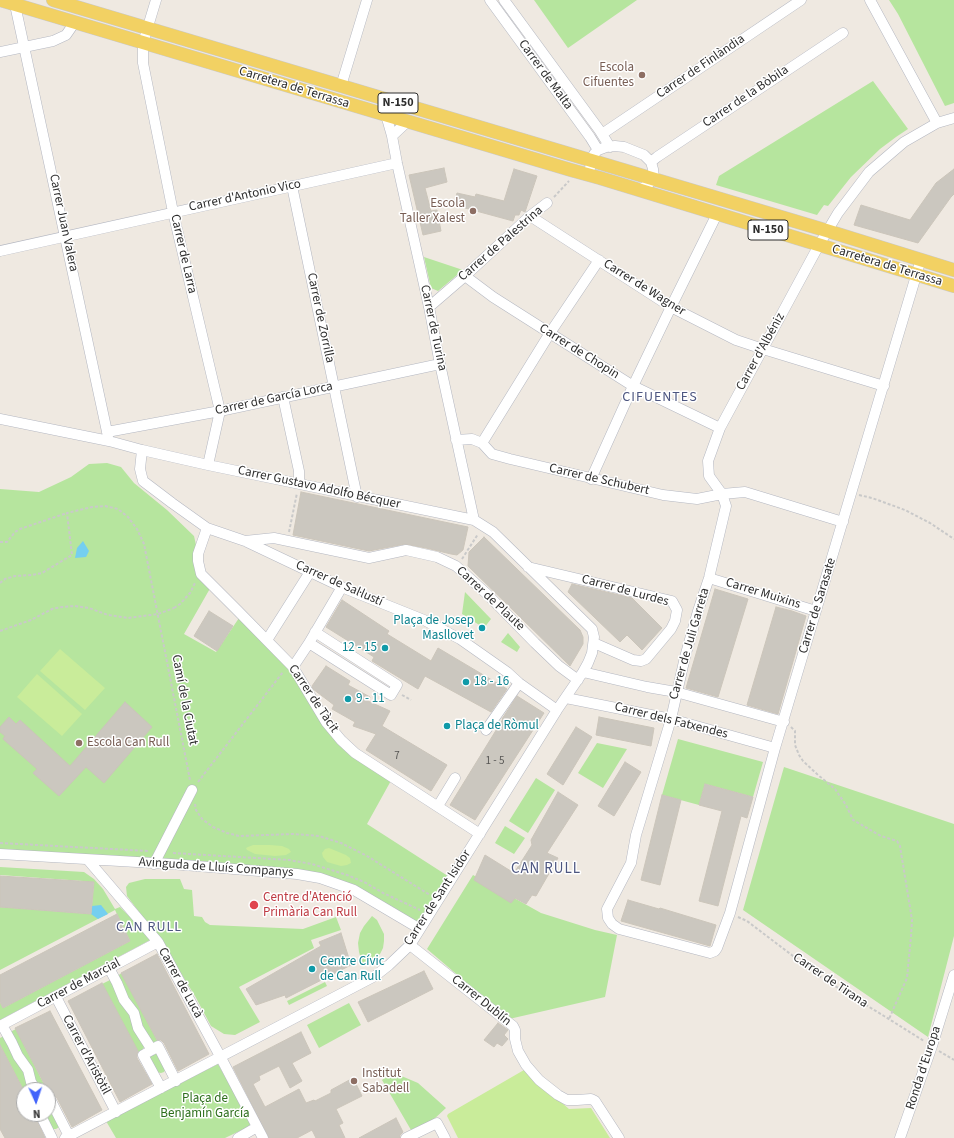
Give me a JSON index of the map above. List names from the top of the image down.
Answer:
{
  "streets": {
    "main road": ["Carretera de Terrassa", "N-150"],
    "street": [
      "Carrer de Finlàndia",
      "Carrer de Malta",
      "Carrer de la Bòbila",
      "Carrer d'Antonio Vico",
      "Carrer Juan Valera",
      "Carrer de Palestrina",
      "Carrer de Larra",
      "Carrer de Wagner",
      "Carrer de Zorrilla",
      "Carrer de Turina",
      "Carrer de Chopin",
      "Carrer d'Albéniz",
      "Carrer de García Lorca",
      "Carrer de Schubert",
      "Carrer Gustavo Adolfo Bécquer",
      "Carrer de Sal·lustí",
      "Carrer de Lurdes",
      "Carrer Muixins",
      "Carrer de Plaute",
      "Carrer de Sarasate",
      "Carrer de Juli Garreta",
      "Carrer de Tàcit",
      "Carrer dels Fatxendes",
      "Avinguda de Lluís Companys",
      "Carrer de Sant Isidor",
      "Carrer de Lucà",
      "Carrer de Marcial",
      "Carrer Dublín",
      "Carrer d'Aristòtil",
      "Ronda d'Europa"
    ],
    "path": ["Camí de la Ciutat", "Carrer de Tirana"]
  },
  "crossings": [
    ["Carrer de Finlàndia", "Carrer de Malta"],
    ["Carrer de Malta", "Carretera de Terrassa"],
    ["Carretera de Terrassa", "Carrer Juan Valera"],
    ["Carretera de Terrassa", "Carrer de Larra"],
    ["Carretera de Terrassa", "Carrer de Turina"],
    ["Carretera de Terrassa", "Carrer d'Albéniz"],
    ["Carretera de Terrassa", "Carrer de Sarasate"],
    ["Carrer d'Antonio Vico", "Carrer Juan Valera"],
    ["Carrer d'Antonio Vico", "Carrer de Larra"],
    ["Carrer d'Antonio Vico", "Carrer de Zorrilla"],
    ["Carrer d'Antonio Vico", "Carrer de Turina"],
    ["Carrer Juan Valera", "Carrer de García Lorca"],
    ["Carrer Juan Valera", "Carrer Gustavo Adolfo Bécquer"],
    ["Carrer de Palestrina", "Carrer de Wagner"],
    ["Carrer de Palestrina", "Carrer de Turina"],
    ["Carrer de Palestrina", "Carrer de Chopin"],
    ["Carrer de Larra", "Carrer de García Lorca"],
    ["Carrer de Larra", "Carrer Gustavo Adolfo Bécquer"],
    ["Carrer de Wagner", "Carrer d'Albéniz"],
    ["Carrer de Wagner", "Carrer de Sarasate"],
    ["Carrer de Zorrilla", "Carrer de García Lorca"],
    ["Carrer de Zorrilla", "Carrer Gustavo Adolfo Bécquer"],
    ["Carrer de Turina", "Carrer de García Lorca"],
    ["Carrer de Turina", "Carrer Gustavo Adolfo Bécquer"],
    ["Carrer de Chopin", "Carrer d'Albéniz"],
    ["Carrer d'Albéniz", "Carrer de Juli Garreta"],
    ["Carrer de García Lorca", "Carrer Gustavo Adolfo Bécquer"],
    ["Carrer de Schubert", "Carrer de Sarasate"],
    ["Carrer de Schubert", "Carrer de Juli Garreta"],
    ["Carrer Gustavo Adolfo Bécquer", "Carrer de Sal·lustí"],
    ["Carrer Gustavo Adolfo Bécquer", "Carrer de Lurdes"],
    ["Carrer Gustavo Adolfo Bécquer", "Carrer de Sant Isidor"],
    ["Carrer de Sal·lustí", "Carrer de Plaute"],
    ["Carrer de Sal·lustí", "Carrer de Sant Isidor"],
    ["Carrer de Lurdes", "Carrer de Sant Isidor"],
    ["Carrer Muixins", "Carrer de Sarasate"],
    ["Carrer Muixins", "Carrer de Juli Garreta"],
    ["Carrer de Plaute", "Carrer dels Fatxendes"],
    ["Carrer de Plaute", "Carrer de Sant Isidor"],
    ["Carrer de Sarasate", "Carrer de Juli Garreta"],
    ["Carrer de Sarasate", "Carrer dels Fatxendes"],
    ["Carrer de Sarasate", "Carrer de Tirana"],
    ["Carrer de Juli Garreta", "Carrer dels Fatxendes"],
    ["Carrer de Tàcit", "Carrer de Sant Isidor"],
    ["Camí de la Ciutat", "Carrer de Sant Isidor"],
    ["Carrer dels Fatxendes", "Carrer de Sant Isidor"],
    ["Avinguda de Lluís Companys", "Carrer de Sant Isidor"],
    ["Avinguda de Lluís Companys", "Carrer de Lucà"],
    ["Carrer de Sant Isidor", "Carrer de Lucà"],
    ["Carrer de Sant Isidor", "Carrer Dublín"],
    ["Carrer de Sant Isidor", "Carrer d'Aristòtil"],
    ["Carrer de Tirana", "Ronda d'Europa"],
    ["Carrer de Lucà", "Carrer de Marcial"],
    ["Carrer de Marcial", "Carrer d'Aristòtil"]
  ],
  "districts": ["CIFUENTES", "CAN RULL", "CAN RULL"],
  "parks": ["Plaça de Benjamín García"],
  "places": [
    "Escola Cifuentes",
    "Escola Taller Xalest",
    "Plaça de Josep Masllovet",
    "12 - 15",
    "18 - 16",
    "9 - 11",
    "Plaça de Ròmul",
    "Escola Can Rull",
    "Centre d'Atenció Primària Can Rull",
    "Centre Cívic de Can Rull",
    "Institut Sabadell"
  ],
  "house_numbers": ["7", "1 - 5"],
  "north": "bottom"
}
